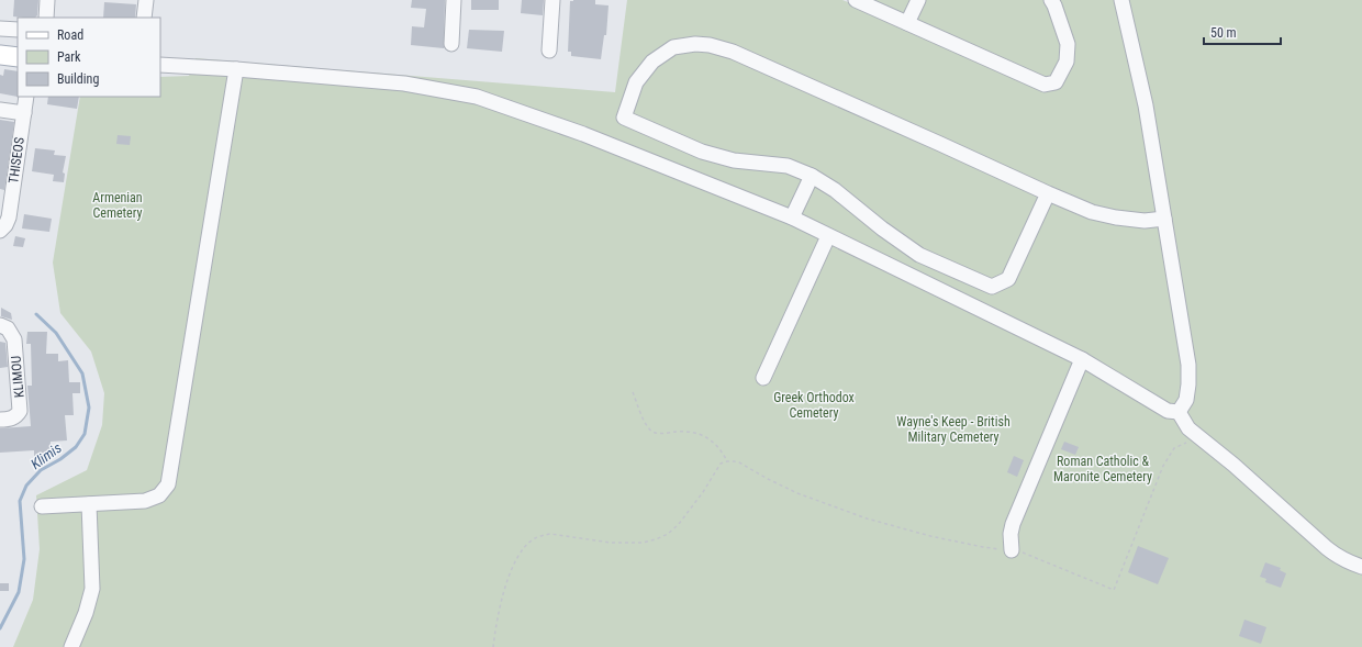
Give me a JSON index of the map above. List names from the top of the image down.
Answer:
{
  "streets": {
    "street": ["THISEOS", "KLIMOU"]
  },
  "water": ["Klimis"],
  "parks": [
    "Armenian Cemetery",
    "Greek Orthodox Cemetery",
    "Wayne's Keep - British Military Cemetery",
    "Roman Catholic & Maronite Cemetery"
  ],
  "legend": ["Road", "Park", "Building"],
  "scale_bar": "50 m"
}
